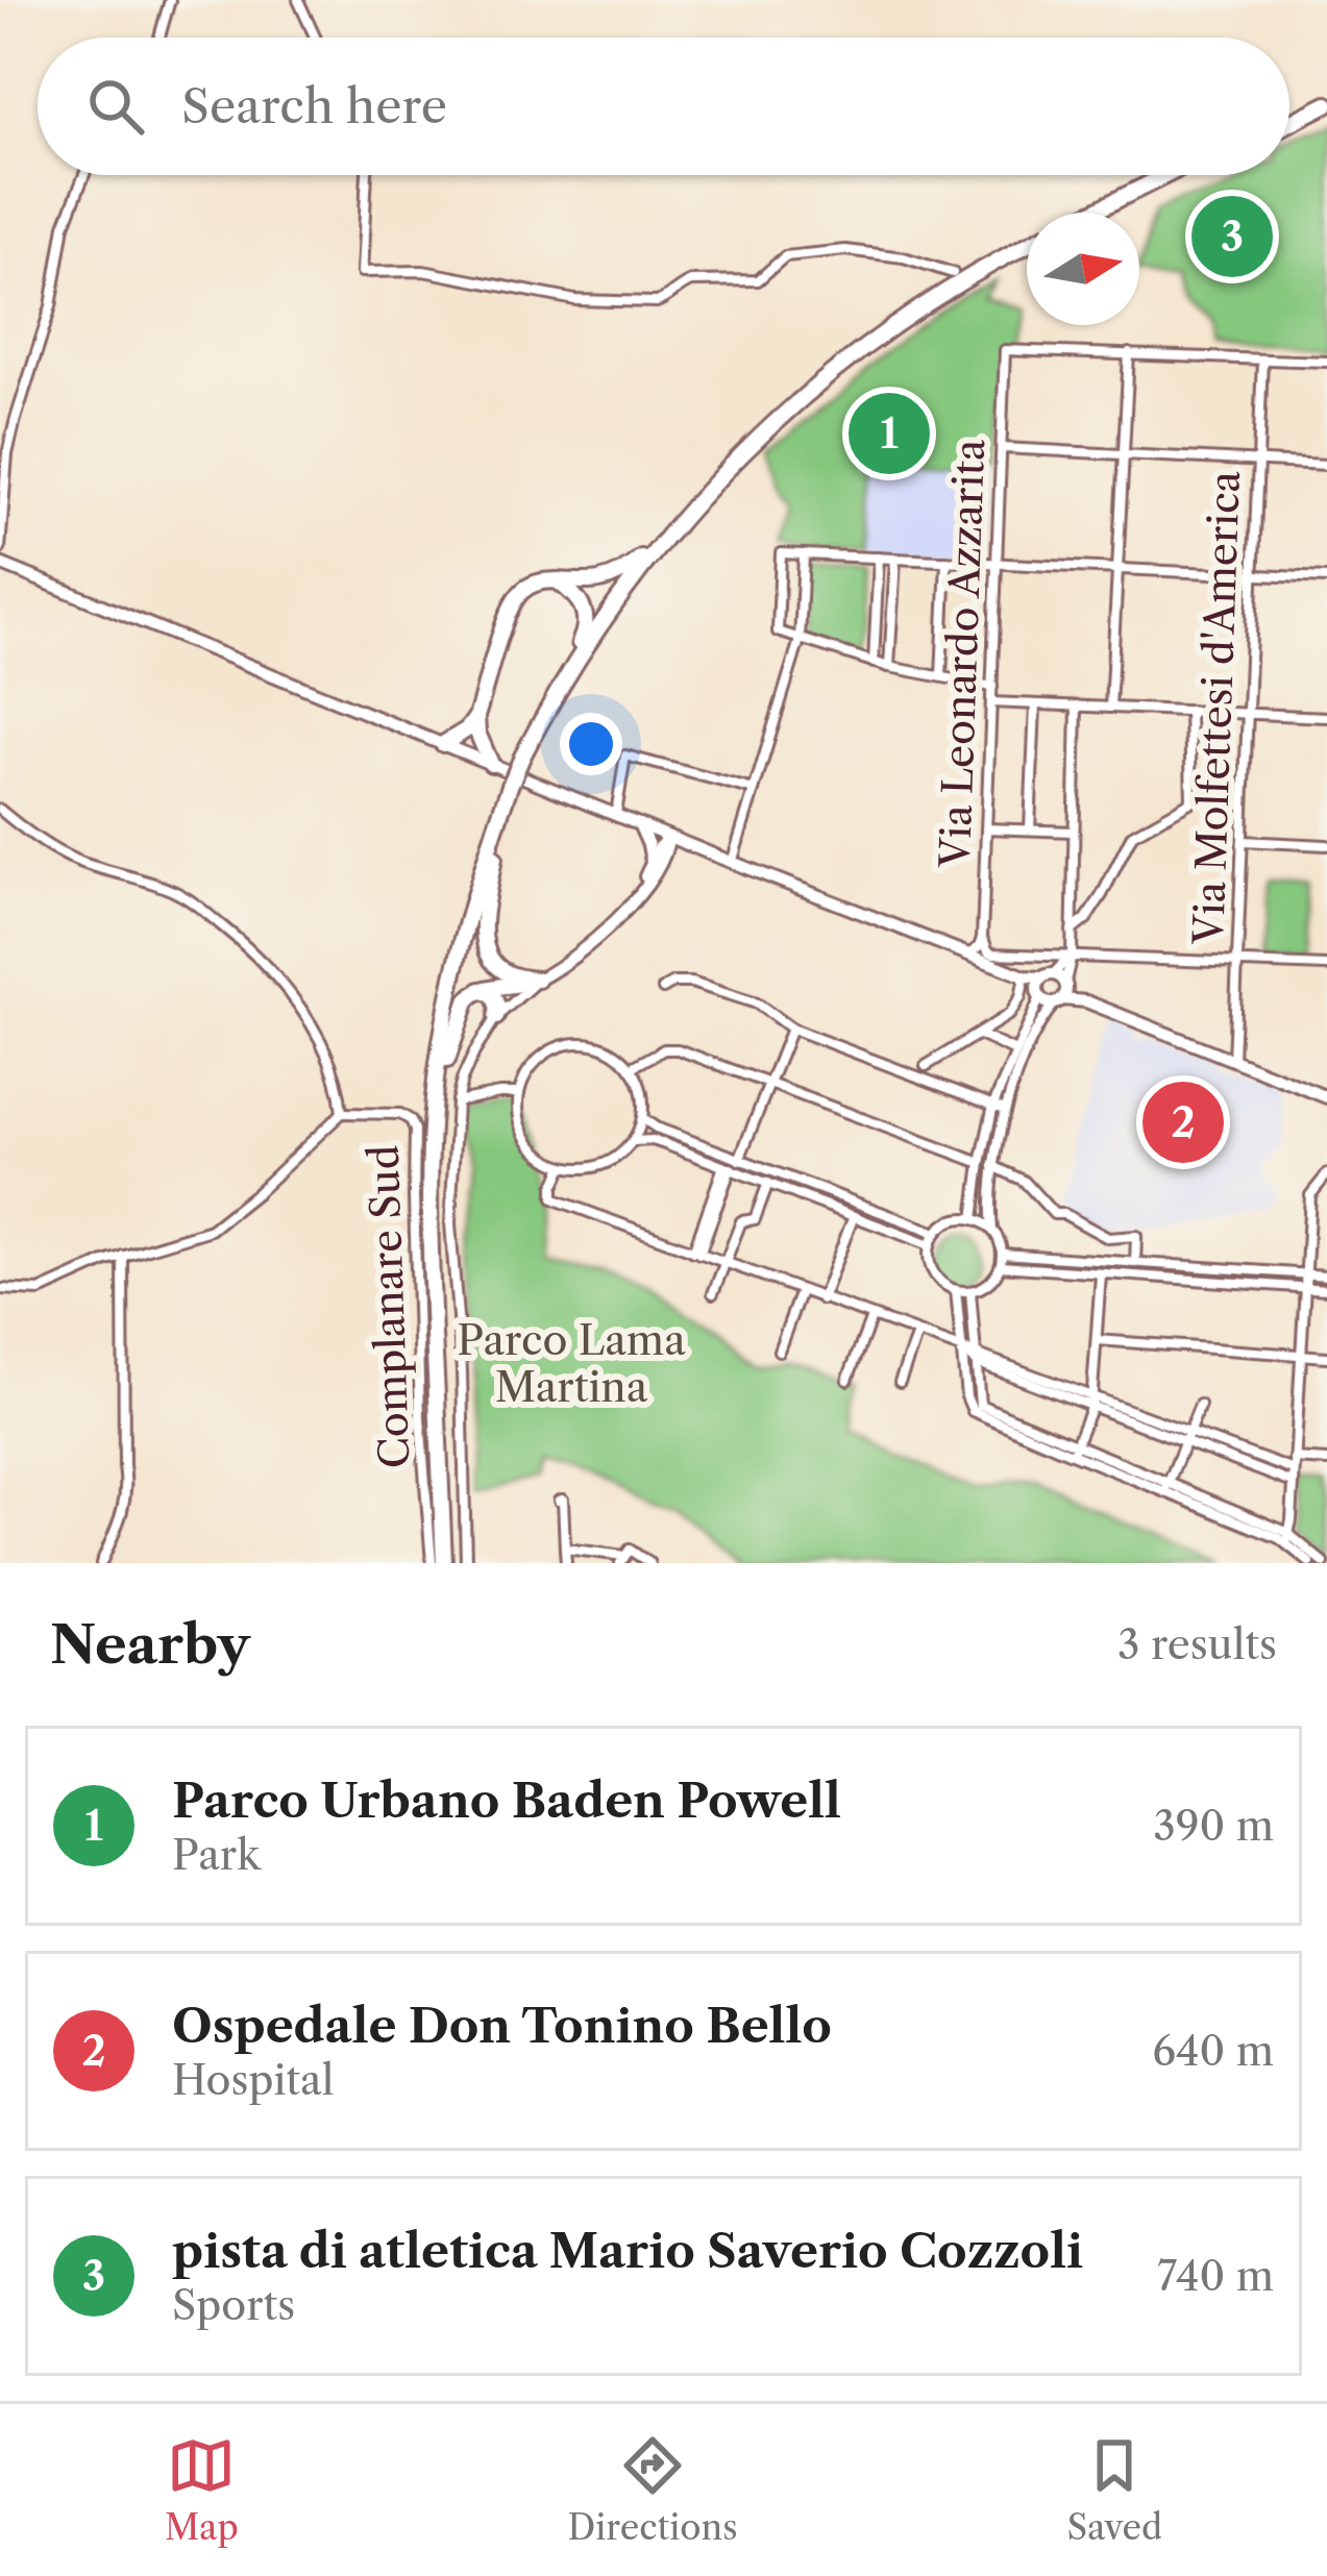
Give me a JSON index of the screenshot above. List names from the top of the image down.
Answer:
{
  "streets": {
    "street": ["Via Leonardo Azzarita", "Via Molfettesi d'America", "Complanare Sud"]
  },
  "parks": ["Parco Lama Martina"],
  "north": "right",
  "page": {
    "search": "Search here",
    "pins": ["3", "1", "2"],
    "heading": ["Nearby", "3 results"],
    "list": [
      {
        "mark": "1",
        "name": "Parco Urbano Baden Powell",
        "note": "Park",
        "value": "390 m"
      },
      {
        "mark": "2",
        "name": "Ospedale Don Tonino Bello",
        "note": "Hospital",
        "value": "640 m"
      },
      {
        "mark": "3",
        "name": "pista di atletica Mario Saverio Cozzoli",
        "note": "Sports",
        "value": "740 m"
      }
    ],
    "nav": ["Map", "Directions", "Saved"]
  }
}
